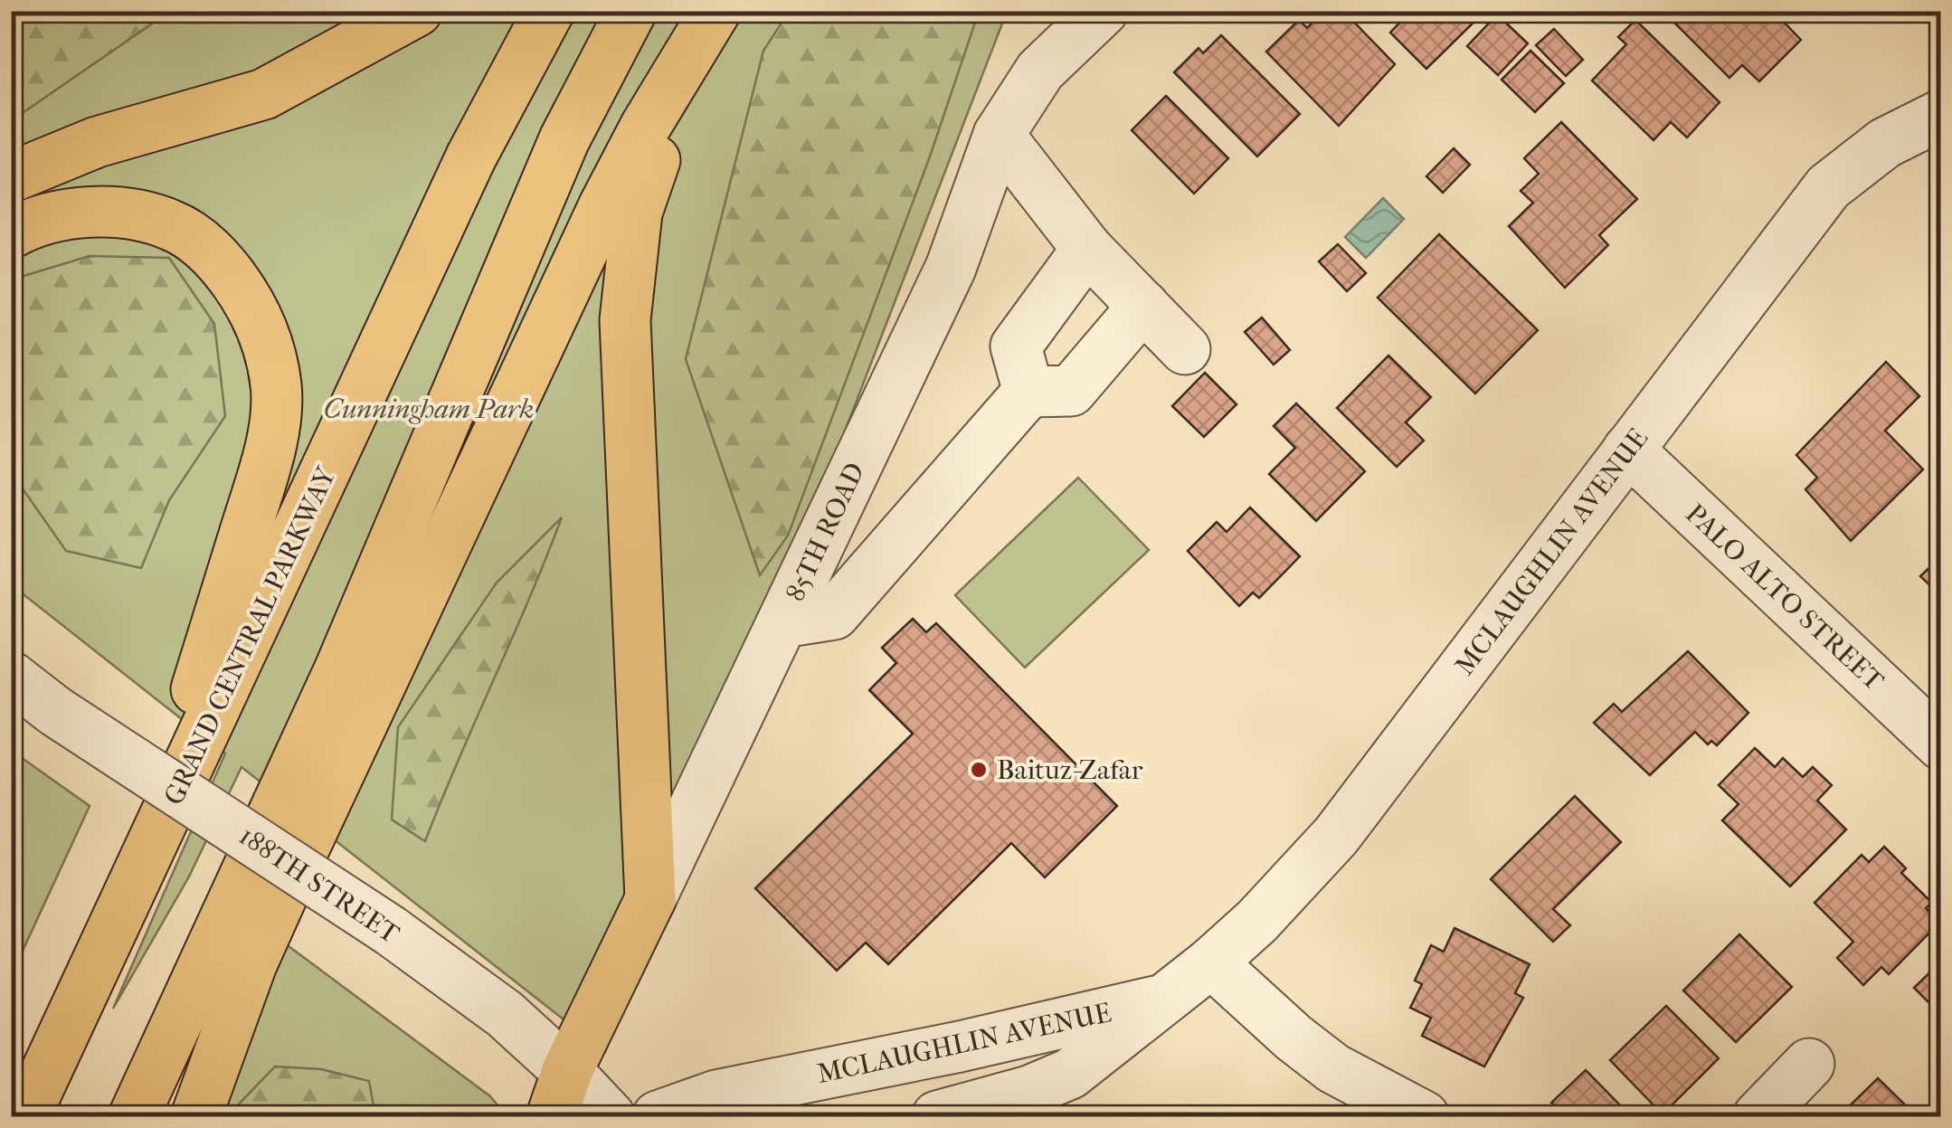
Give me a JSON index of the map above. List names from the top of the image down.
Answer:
{
  "streets": {
    "main road": ["85TH ROAD", "GRAND CENTRAL PARKWAY"],
    "street": ["MCLAUGHLIN AVENUE", "PALO ALTO STREET", "188TH STREET"]
  },
  "crossings": [
    ["85TH ROAD", "188TH STREET"],
    ["MCLAUGHLIN AVENUE", "PALO ALTO STREET"]
  ],
  "parks": ["Cunningham Park"],
  "places": ["Baituz-Zafar"]
}
